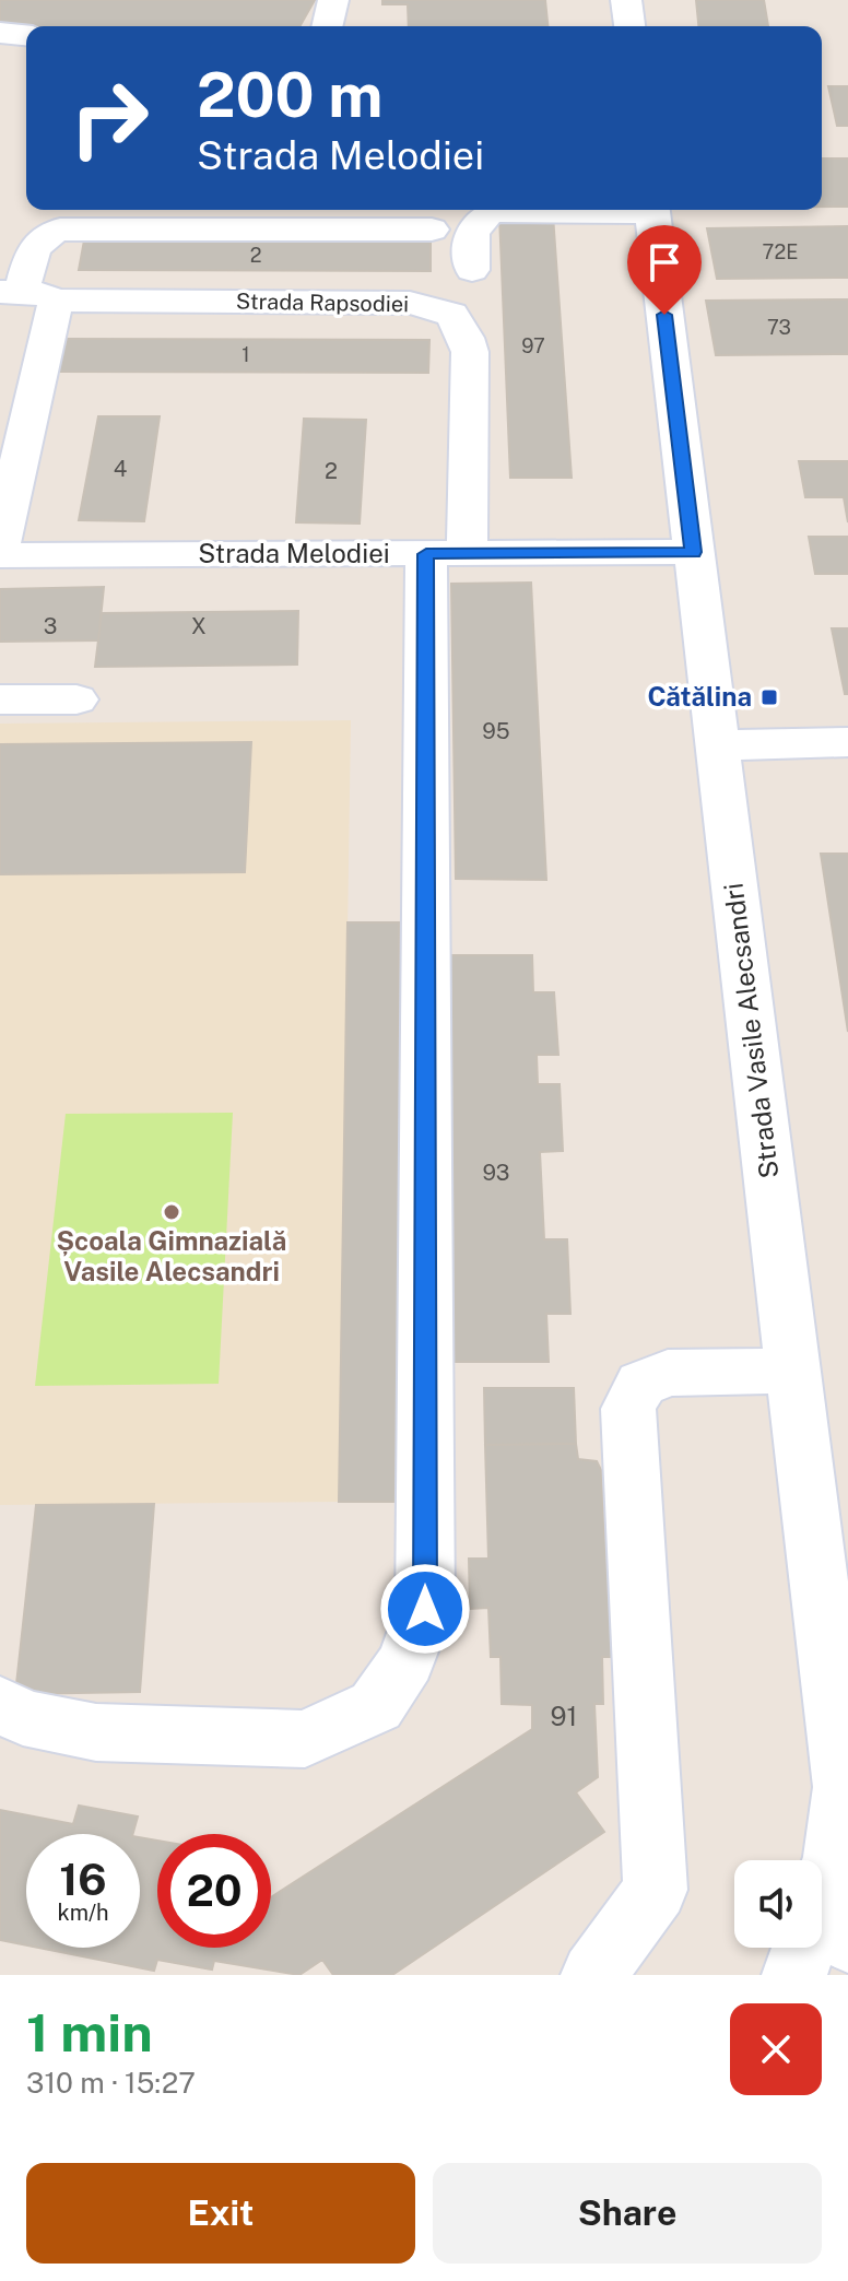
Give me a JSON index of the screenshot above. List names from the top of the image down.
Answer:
{
  "streets": {
    "street": ["Strada Rapsodiei", "Strada Melodiei", "Strada Vasile Alecsandri"]
  },
  "crossings": [
    ["Strada Rapsodiei", "Strada Melodiei"],
    ["Strada Melodiei", "Strada Vasile Alecsandri"]
  ],
  "places": {
    "transit": ["Cătălina"],
    "other": ["Școala Gimnazială Vasile Alecsandri"]
  },
  "house_numbers": [
    "72E",
    "2",
    "73",
    "97",
    "1",
    "4",
    "2",
    "3",
    "X",
    "95",
    "93",
    "91"
  ],
  "page": {
    "turn": ["200 m", "Strada Melodiei"],
    "speed": "16 km/h",
    "limit": "20",
    "heading": ["1 min", "310 m · 15:27"],
    "buttons": ["Exit", "Share"]
  }
}
